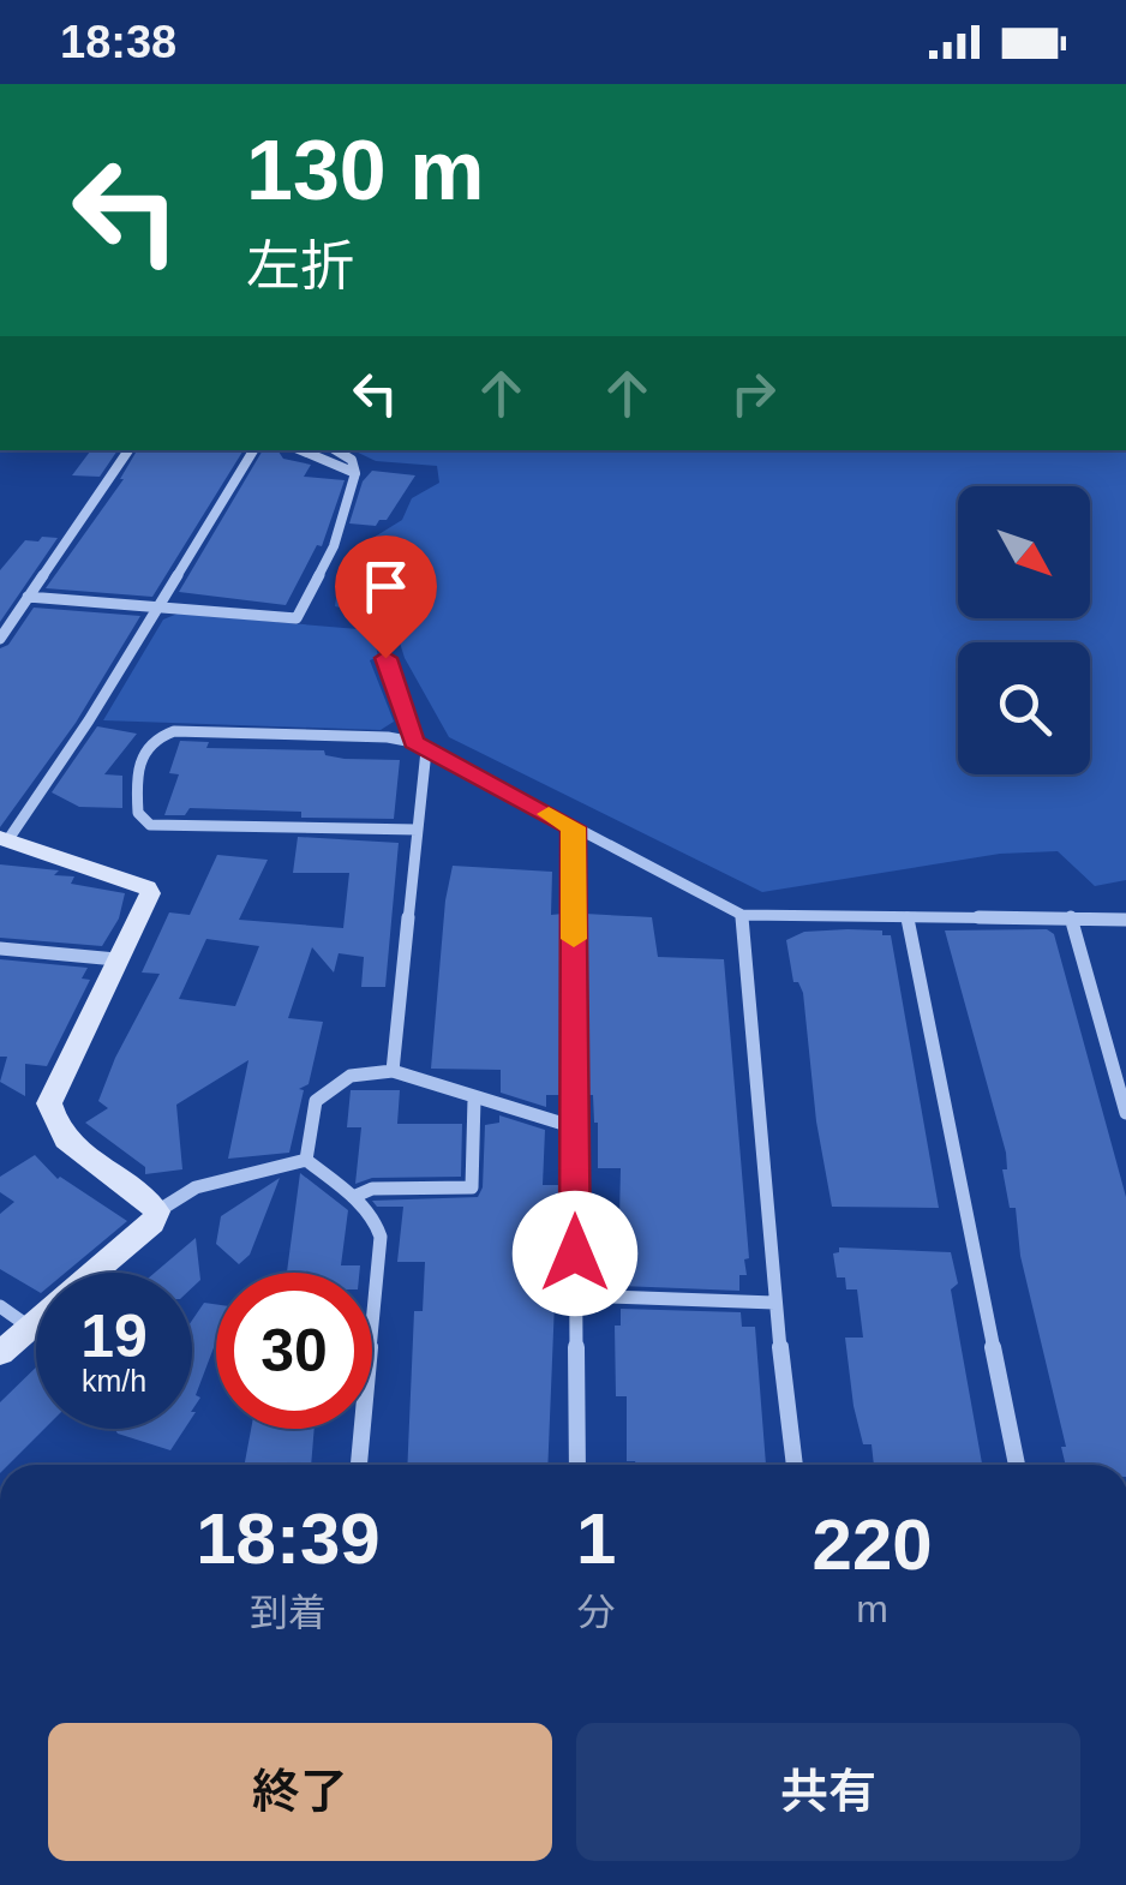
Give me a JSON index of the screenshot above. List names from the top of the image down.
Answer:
{
  "north": "bottom right",
  "page": {
    "status": "18:38",
    "turn": ["130 m", "左折"],
    "speed": "19 km/h",
    "limit": "30",
    "eta": [
      "18:39",
      "到着",
      "1",
      "分",
      "220",
      "m"
    ],
    "buttons": ["終了", "共有"]
  }
}
